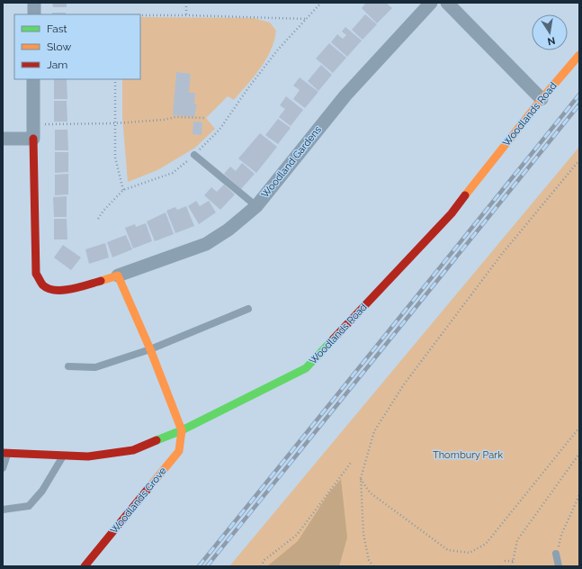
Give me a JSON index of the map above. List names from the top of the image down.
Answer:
{
  "streets": {
    "street": ["Woodlands Road", "Woodland Gardens", "Woodlands Grove"]
  },
  "crossings": [
    ["Woodlands Road", "Woodlands Grove"]
  ],
  "parks": ["Thornbury Park"],
  "legend": ["Fast", "Slow", "Jam"],
  "north": "bottom"
}
